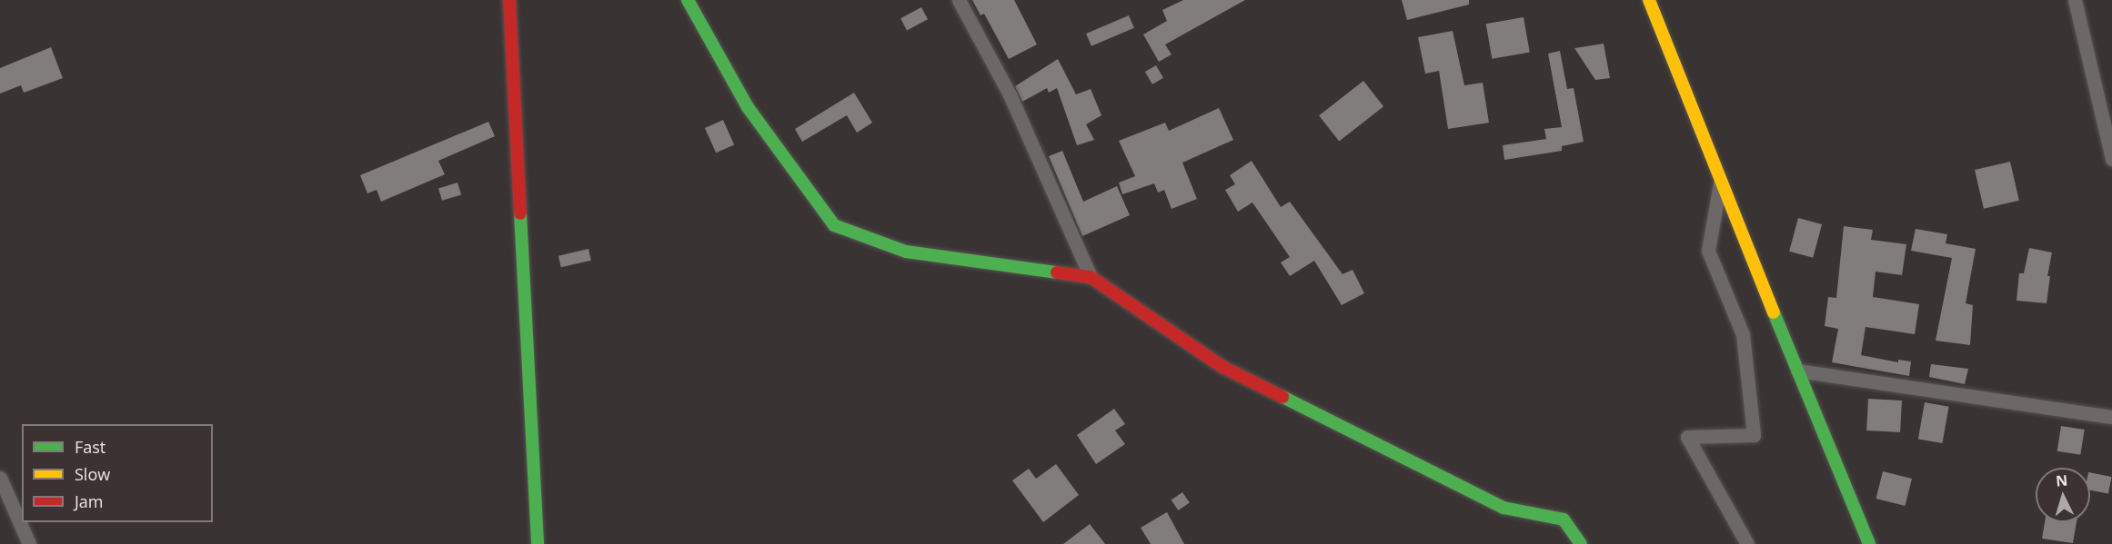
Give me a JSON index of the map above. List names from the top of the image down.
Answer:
{
  "legend": ["Fast", "Slow", "Jam"],
  "north": "top"
}
